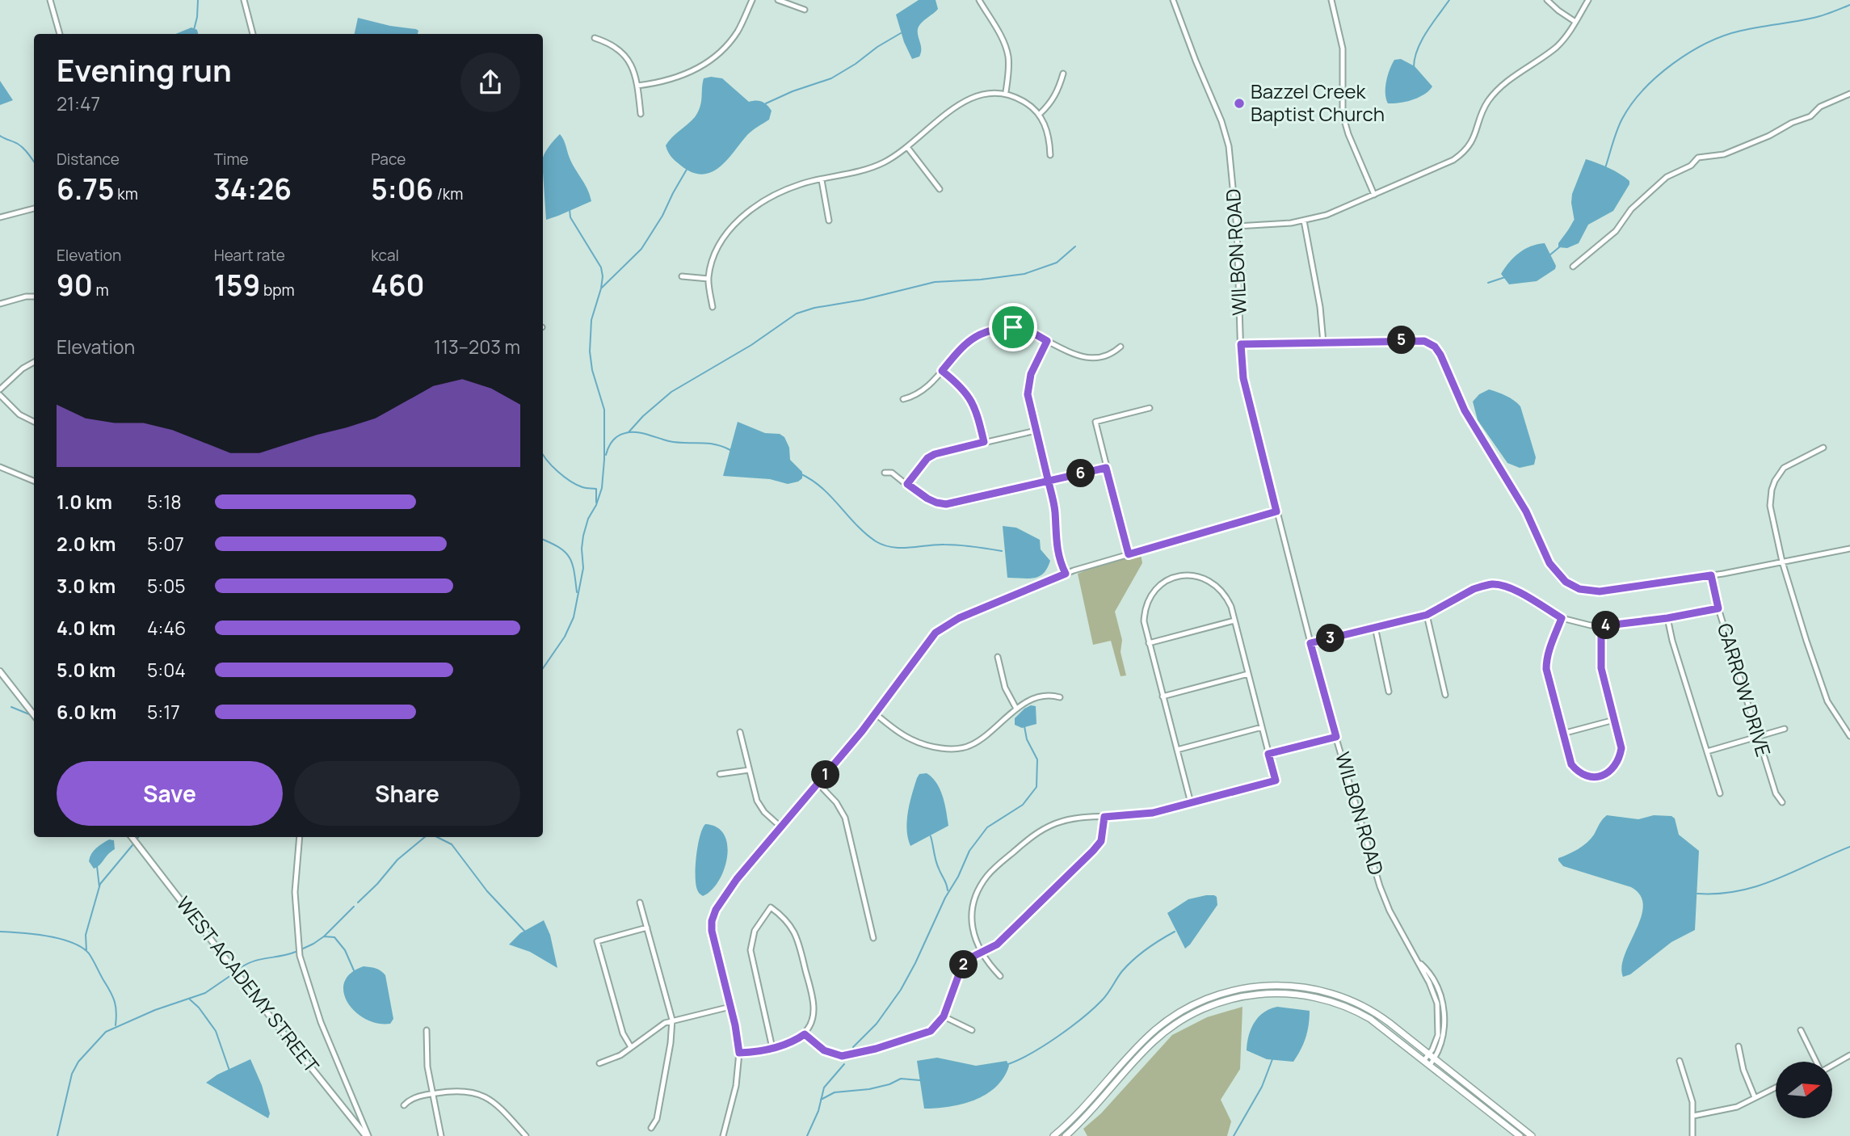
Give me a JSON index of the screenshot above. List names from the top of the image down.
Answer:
{
  "streets": {
    "main road": ["WEST ACADEMY STREET"],
    "street": ["WILBON ROAD", "GARROW DRIVE"]
  },
  "places": ["Bazzel Creek Baptist Church"],
  "north": "right",
  "page": {
    "heading": ["Evening run", "21:47"],
    "stats": [
      ["Distance", "6.75 km"],
      ["Time", "34:26"],
      ["Pace", "5:06 /km"],
      ["Elevation", "90 m"],
      ["Heart rate", "159 bpm"],
      ["kcal", "460"]
    ],
    "chart": ["Elevation", "113–203 m"],
    "pins": [
      "5",
      "6",
      "4",
      "3",
      "1",
      "2"
    ],
    "list": [
      {
        "name": "1.0 km",
        "note": "5:18"
      },
      {
        "name": "2.0 km",
        "note": "5:07"
      },
      {
        "name": "3.0 km",
        "note": "5:05"
      },
      {
        "name": "4.0 km",
        "note": "4:46"
      },
      {
        "name": "5.0 km",
        "note": "5:04"
      },
      {
        "name": "6.0 km",
        "note": "5:17"
      }
    ],
    "buttons": ["Save", "Share"]
  }
}
